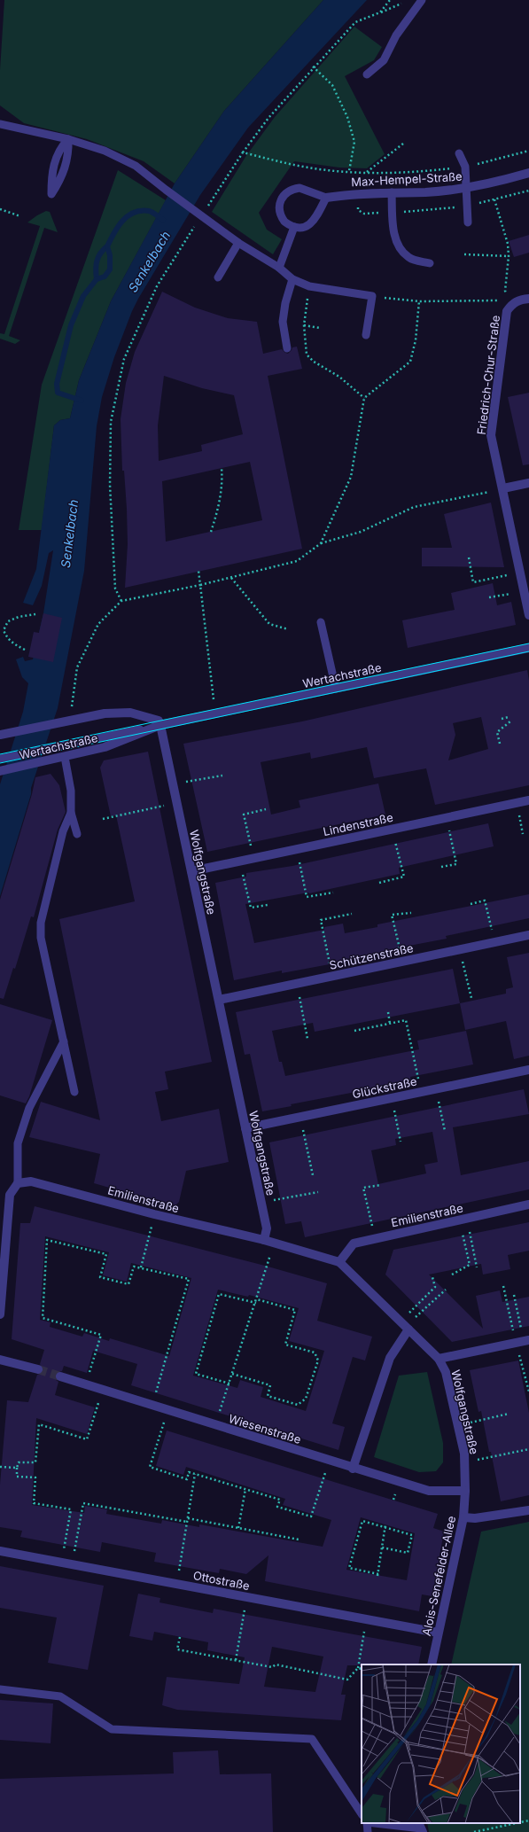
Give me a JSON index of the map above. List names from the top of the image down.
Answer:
{
  "streets": {
    "street": [
      "Max-Hempel-Straße",
      "Friedrich-Chur-Straße",
      "Wertachstraße",
      "Lindenstraße",
      "Wolfgangstraße",
      "Schützenstraße",
      "Glückstraße",
      "Emilienstraße",
      "Wiesenstraße",
      "Alois-Senefelder-Allee",
      "Ottostraße"
    ]
  },
  "crossings": [
    ["Wertachstraße", "Wolfgangstraße"],
    ["Lindenstraße", "Wolfgangstraße"],
    ["Wolfgangstraße", "Schützenstraße"],
    ["Wolfgangstraße", "Glückstraße"],
    ["Wolfgangstraße", "Emilienstraße"],
    ["Wolfgangstraße", "Wiesenstraße"],
    ["Wolfgangstraße", "Alois-Senefelder-Allee"],
    ["Wiesenstraße", "Alois-Senefelder-Allee"],
    ["Alois-Senefelder-Allee", "Ottostraße"]
  ],
  "water": ["Senkelbach"]
}
